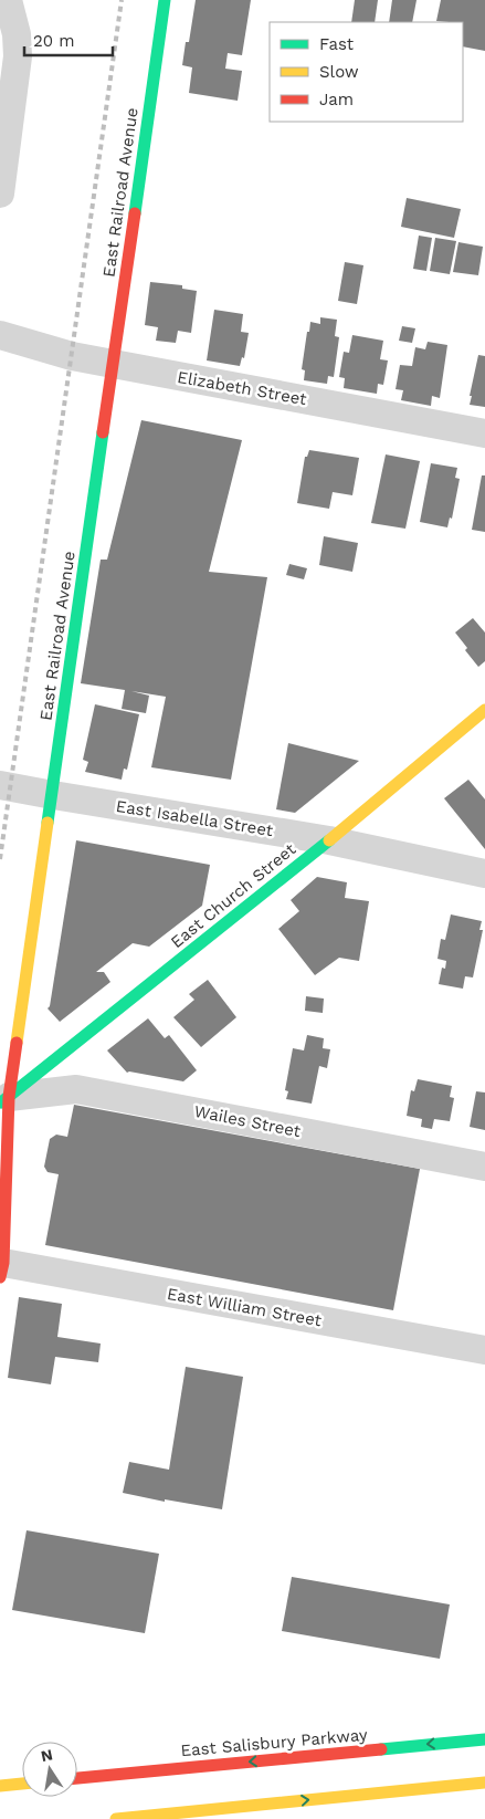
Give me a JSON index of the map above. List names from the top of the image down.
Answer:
{
  "streets": {
    "street": [
      "East Railroad Avenue",
      "Elizabeth Street",
      "East Isabella Street",
      "East Church Street",
      "Wailes Street",
      "East William Street",
      "East Salisbury Parkway"
    ]
  },
  "crossings": [
    ["East Railroad Avenue", "Elizabeth Street"],
    ["East Railroad Avenue", "East Isabella Street"],
    ["East Railroad Avenue", "East Church Street"],
    ["East Railroad Avenue", "Wailes Street"],
    ["East Railroad Avenue", "East William Street"],
    ["East Isabella Street", "East Church Street"],
    ["East Church Street", "Wailes Street"]
  ],
  "legend": ["Fast", "Slow", "Jam"],
  "scale_bar": "20 m",
  "north": "top"
}
